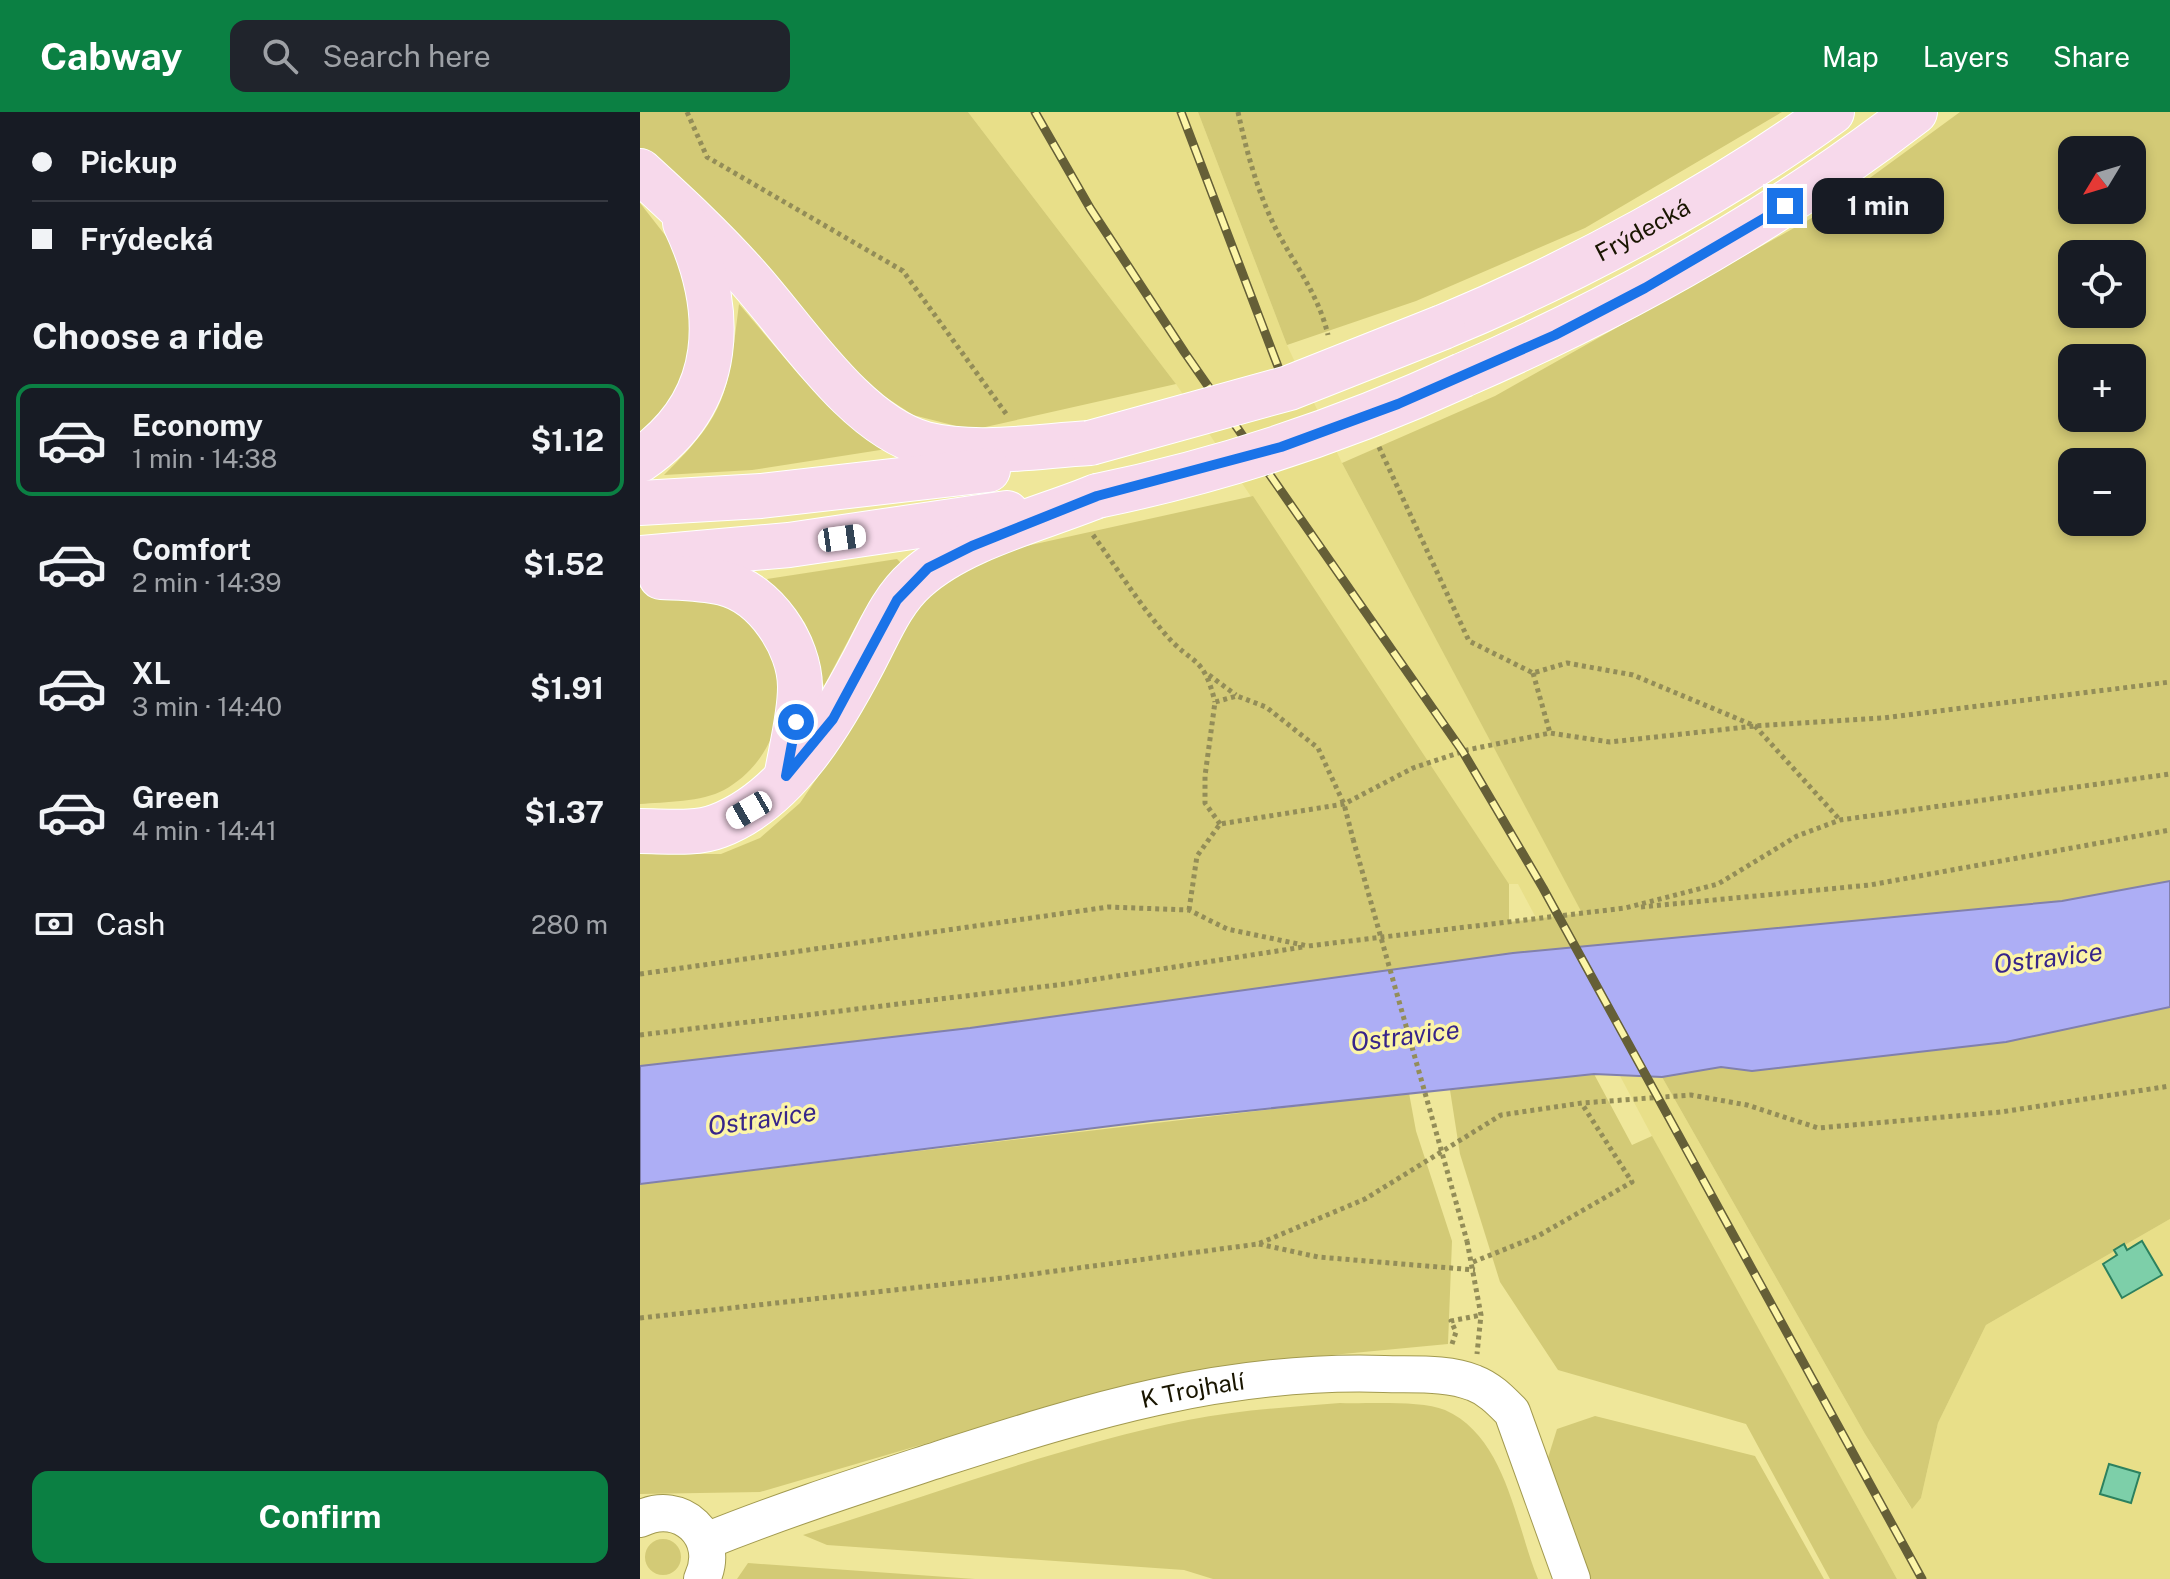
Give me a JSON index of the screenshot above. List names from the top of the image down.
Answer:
{
  "streets": {
    "main road": ["Frýdecká"],
    "street": ["K Trojhalí"]
  },
  "water": ["Ostravice"],
  "north": "bottom left",
  "page": {
    "header": "Cabway",
    "search": "Search here",
    "nav": ["Map", "Layers", "Share"],
    "banner": ["Pickup", "Frýdecká"],
    "map_buttons": ["+", "−"],
    "bubble": "1 min",
    "heading": "Choose a ride",
    "list": [
      {
        "name": "Economy",
        "note": "1 min · 14:38",
        "value": "$1.12"
      },
      {
        "name": "Comfort",
        "note": "2 min · 14:39",
        "value": "$1.52"
      },
      {
        "name": "XL",
        "note": "3 min · 14:40",
        "value": "$1.91"
      },
      {
        "name": "Green",
        "note": "4 min · 14:41",
        "value": "$1.37"
      }
    ],
    "pay": ["Cash", "280 m"],
    "buttons": "Confirm"
  }
}
